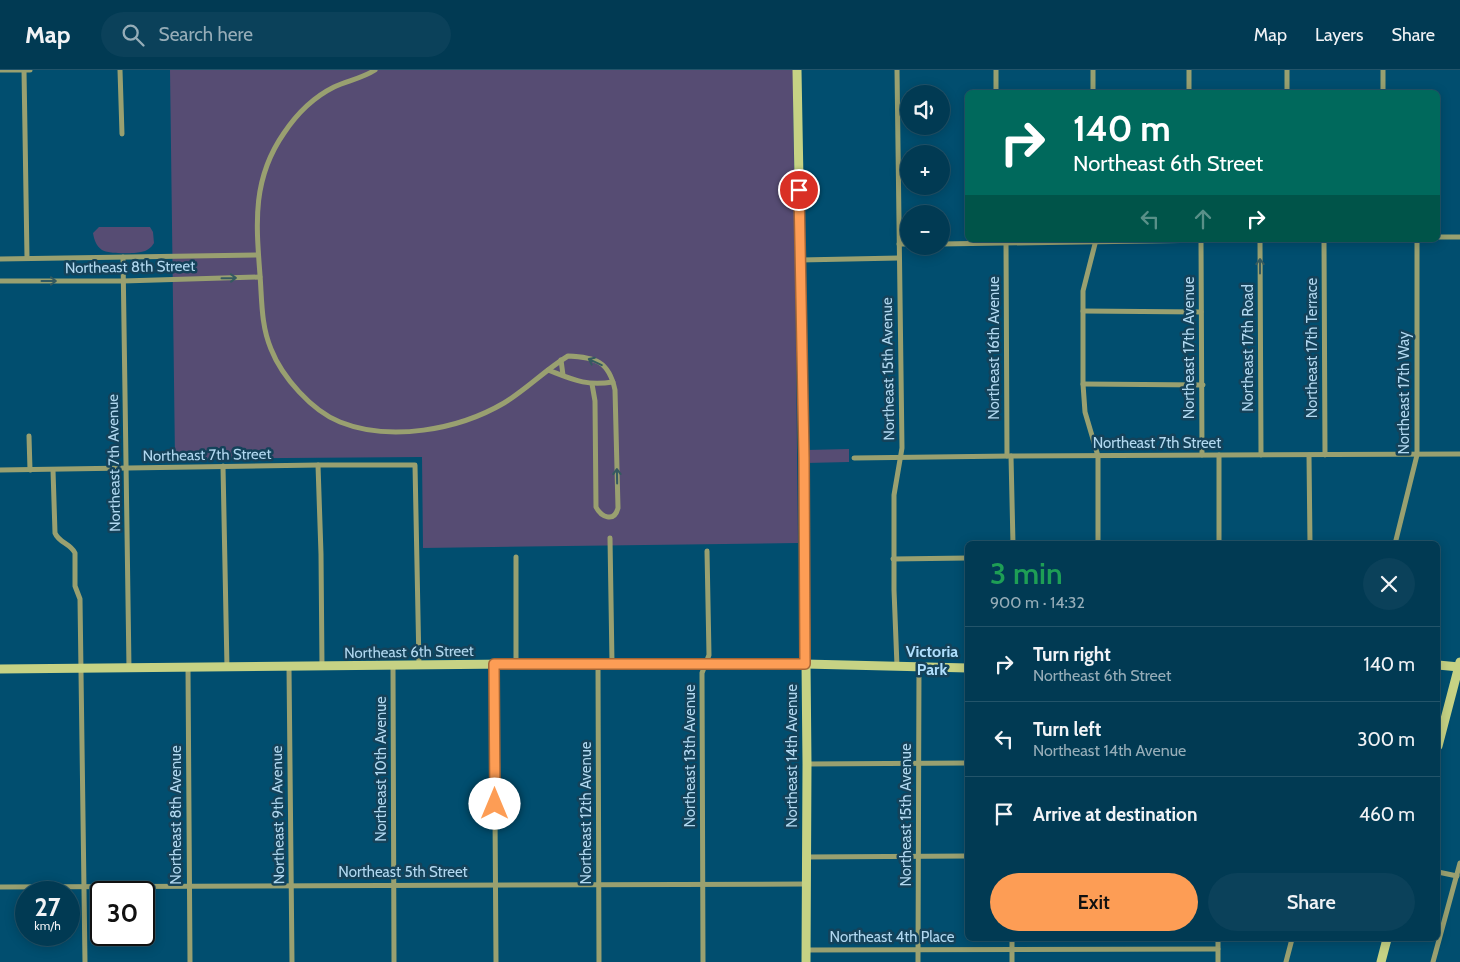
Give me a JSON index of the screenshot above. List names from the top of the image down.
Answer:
{
  "streets": {
    "street": [
      "Northeast 8th Street",
      "Northeast 16th Avenue",
      "Northeast 17th Avenue",
      "Northeast 17th Road",
      "Northeast 17th Terrace",
      "Northeast 15th Avenue",
      "Northeast 17th Way",
      "Northeast 7th Street",
      "Northeast 7th Avenue",
      "Northeast 6th Street",
      "Northeast 13th Avenue",
      "Northeast 14th Avenue",
      "Northeast 10th Avenue",
      "Northeast 12th Avenue",
      "Northeast 8th Avenue",
      "Northeast 9th Avenue",
      "Northeast 5th Street",
      "Northeast 4th Place"
    ]
  },
  "crossings": [
    ["Northeast 8th Street", "Northeast 7th Avenue"],
    ["Northeast 16th Avenue", "Northeast 7th Street"],
    ["Northeast 17th Avenue", "Northeast 7th Street"],
    ["Northeast 17th Road", "Northeast 7th Street"],
    ["Northeast 17th Terrace", "Northeast 7th Street"],
    ["Northeast 15th Avenue", "Northeast 7th Street"],
    ["Northeast 15th Avenue", "Northeast 6th Street"],
    ["Northeast 15th Avenue", "Northeast 4th Place"],
    ["Northeast 17th Way", "Northeast 7th Street"],
    ["Northeast 7th Street", "Northeast 7th Avenue"],
    ["Northeast 7th Street", "Northeast 6th Street"],
    ["Northeast 7th Avenue", "Northeast 6th Street"],
    ["Northeast 6th Street", "Northeast 13th Avenue"],
    ["Northeast 6th Street", "Northeast 14th Avenue"],
    ["Northeast 6th Street", "Northeast 10th Avenue"],
    ["Northeast 6th Street", "Northeast 12th Avenue"],
    ["Northeast 6th Street", "Northeast 8th Avenue"],
    ["Northeast 6th Street", "Northeast 9th Avenue"],
    ["Northeast 13th Avenue", "Northeast 5th Street"],
    ["Northeast 14th Avenue", "Northeast 5th Street"],
    ["Northeast 14th Avenue", "Northeast 4th Place"],
    ["Northeast 10th Avenue", "Northeast 5th Street"],
    ["Northeast 12th Avenue", "Northeast 5th Street"],
    ["Northeast 8th Avenue", "Northeast 5th Street"],
    ["Northeast 9th Avenue", "Northeast 5th Street"]
  ],
  "one_way": ["Northeast 17th Road"],
  "districts": ["Victoria Park"],
  "page": {
    "header": "Map",
    "search": "Search here",
    "nav": ["Map", "Layers", "Share"],
    "map_buttons": ["+", "−"],
    "turn": ["140 m", "Northeast 6th Street"],
    "heading": ["3 min", "900 m · 14:32"],
    "list": [
      {
        "name": "Turn right",
        "note": "Northeast 6th Street",
        "value": "140 m"
      },
      {
        "name": "Turn left",
        "note": "Northeast 14th Avenue",
        "value": "300 m"
      },
      {
        "name": "Arrive at destination",
        "value": "460 m"
      }
    ],
    "buttons": ["Exit", "Share"],
    "speed": "27 km/h",
    "limit": "30"
  }
}
